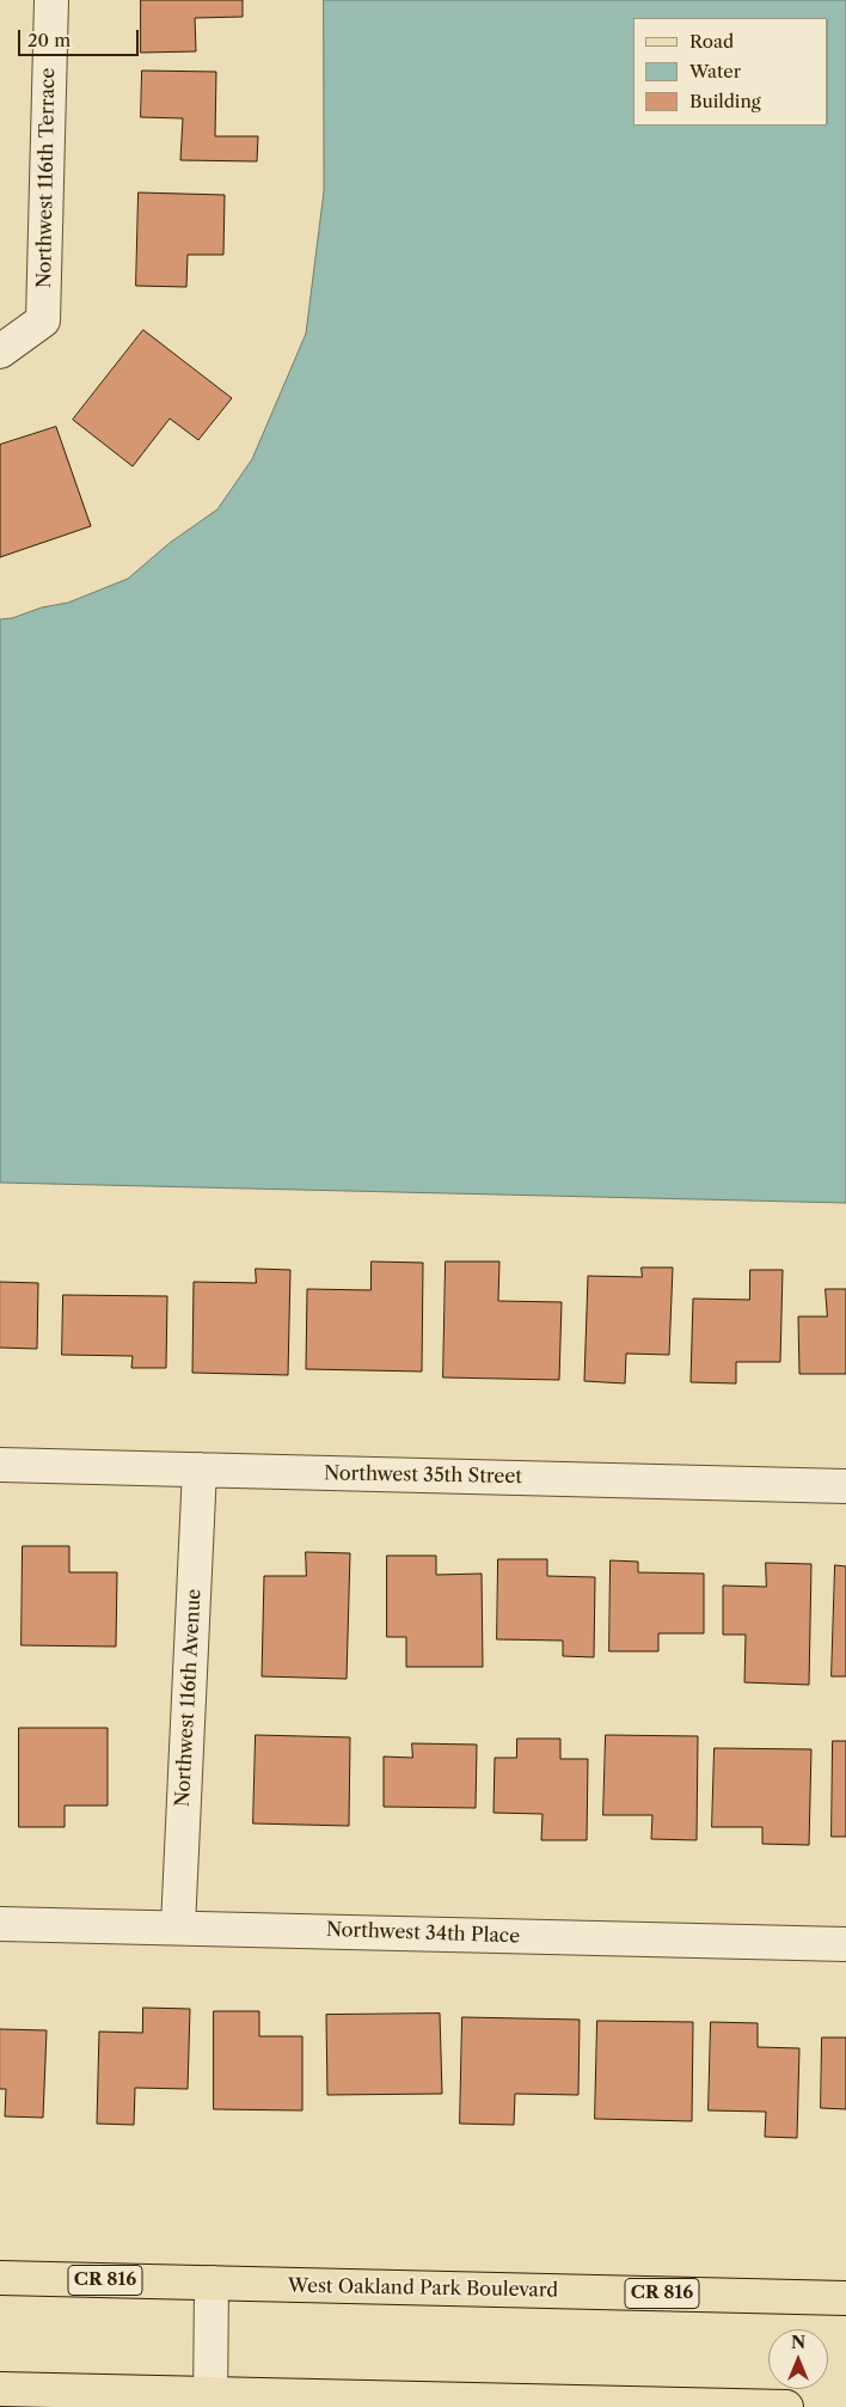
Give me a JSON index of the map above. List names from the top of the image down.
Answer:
{
  "streets": {
    "main road": ["CR 816", "West Oakland Park Boulevard"],
    "street": [
      "Northwest 116th Terrace",
      "Northwest 35th Street",
      "Northwest 116th Avenue",
      "Northwest 34th Place"
    ]
  },
  "crossings": [
    ["Northwest 35th Street", "Northwest 116th Avenue"],
    ["Northwest 116th Avenue", "Northwest 34th Place"]
  ],
  "legend": ["Road", "Water", "Building"],
  "scale_bar": "20 m",
  "north": "top"
}
